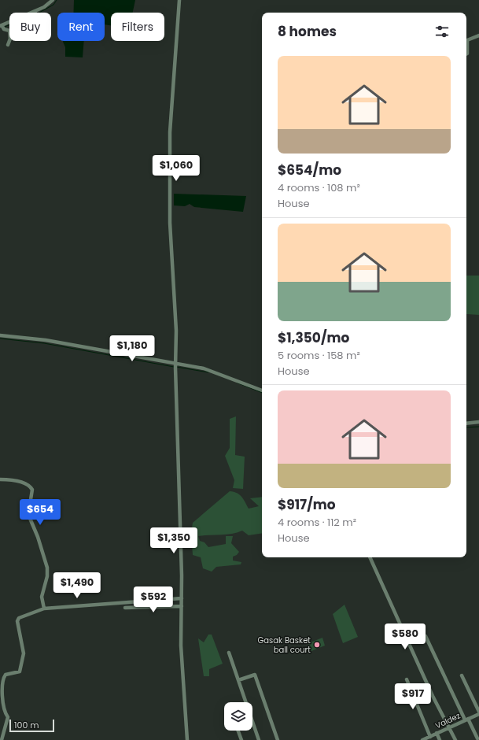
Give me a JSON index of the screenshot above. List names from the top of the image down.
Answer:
{
  "streets": {
    "street": ["Valdez"]
  },
  "places": ["Gasak Basket ball court"],
  "scale_bar": "100 m",
  "page": {
    "chip": ["Buy", "Rent", "Filters"],
    "heading": "8 homes",
    "list": [
      {
        "name": "$654/mo",
        "note": "4 rooms · 108 m² · House"
      },
      {
        "name": "$1,350/mo",
        "note": "5 rooms · 158 m² · House"
      },
      {
        "name": "$917/mo",
        "note": "4 rooms · 112 m² · House"
      }
    ],
    "price": [
      "$1,060",
      "$1,180",
      "$654",
      "$1,350",
      "$1,490",
      "$592",
      "$580",
      "$917"
    ],
    "scale": "100 m"
  }
}
